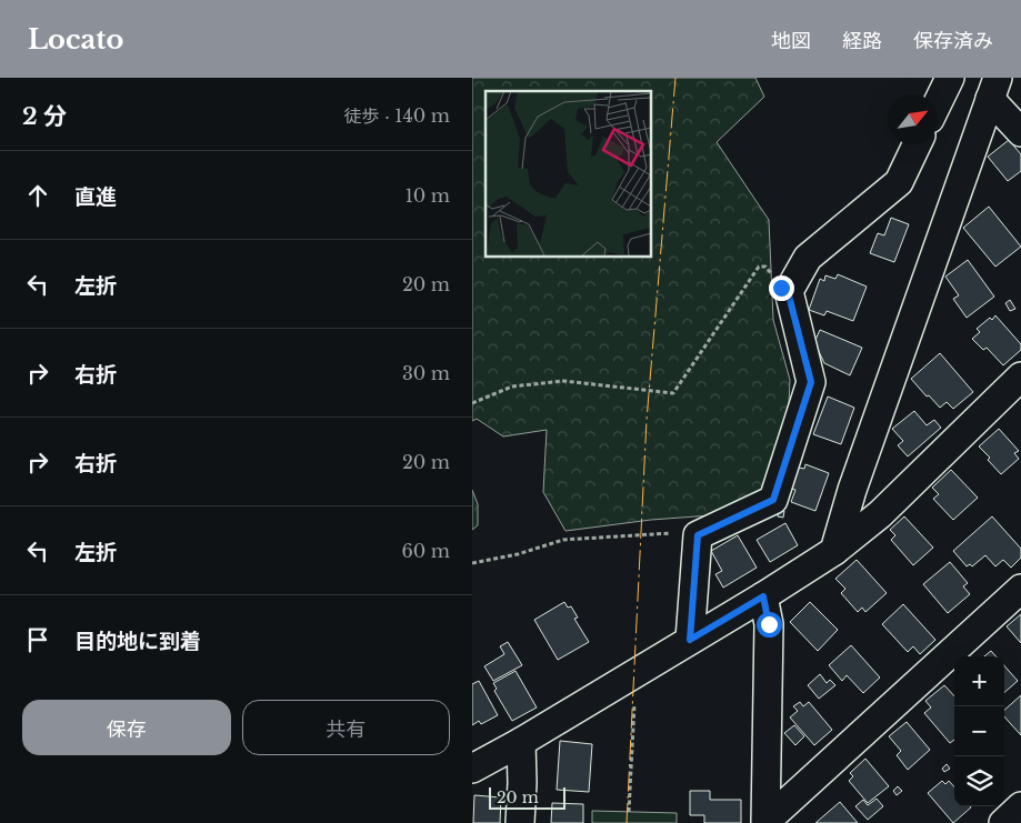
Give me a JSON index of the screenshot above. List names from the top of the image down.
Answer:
{
  "scale_bar": "20 m",
  "north": "top right",
  "page": {
    "header": "Locato",
    "nav": ["地図", "経路", "保存済み"],
    "heading": ["2 分", "徒歩 · 140 m"],
    "list": [
      ["直進", "10 m"],
      ["左折", "20 m"],
      ["右折", "30 m"],
      ["右折", "20 m"],
      ["左折", "60 m"],
      "目的地に到着"
    ],
    "map_buttons": ["+", "−"],
    "buttons": ["保存", "共有"],
    "scale": "20 m"
  }
}
